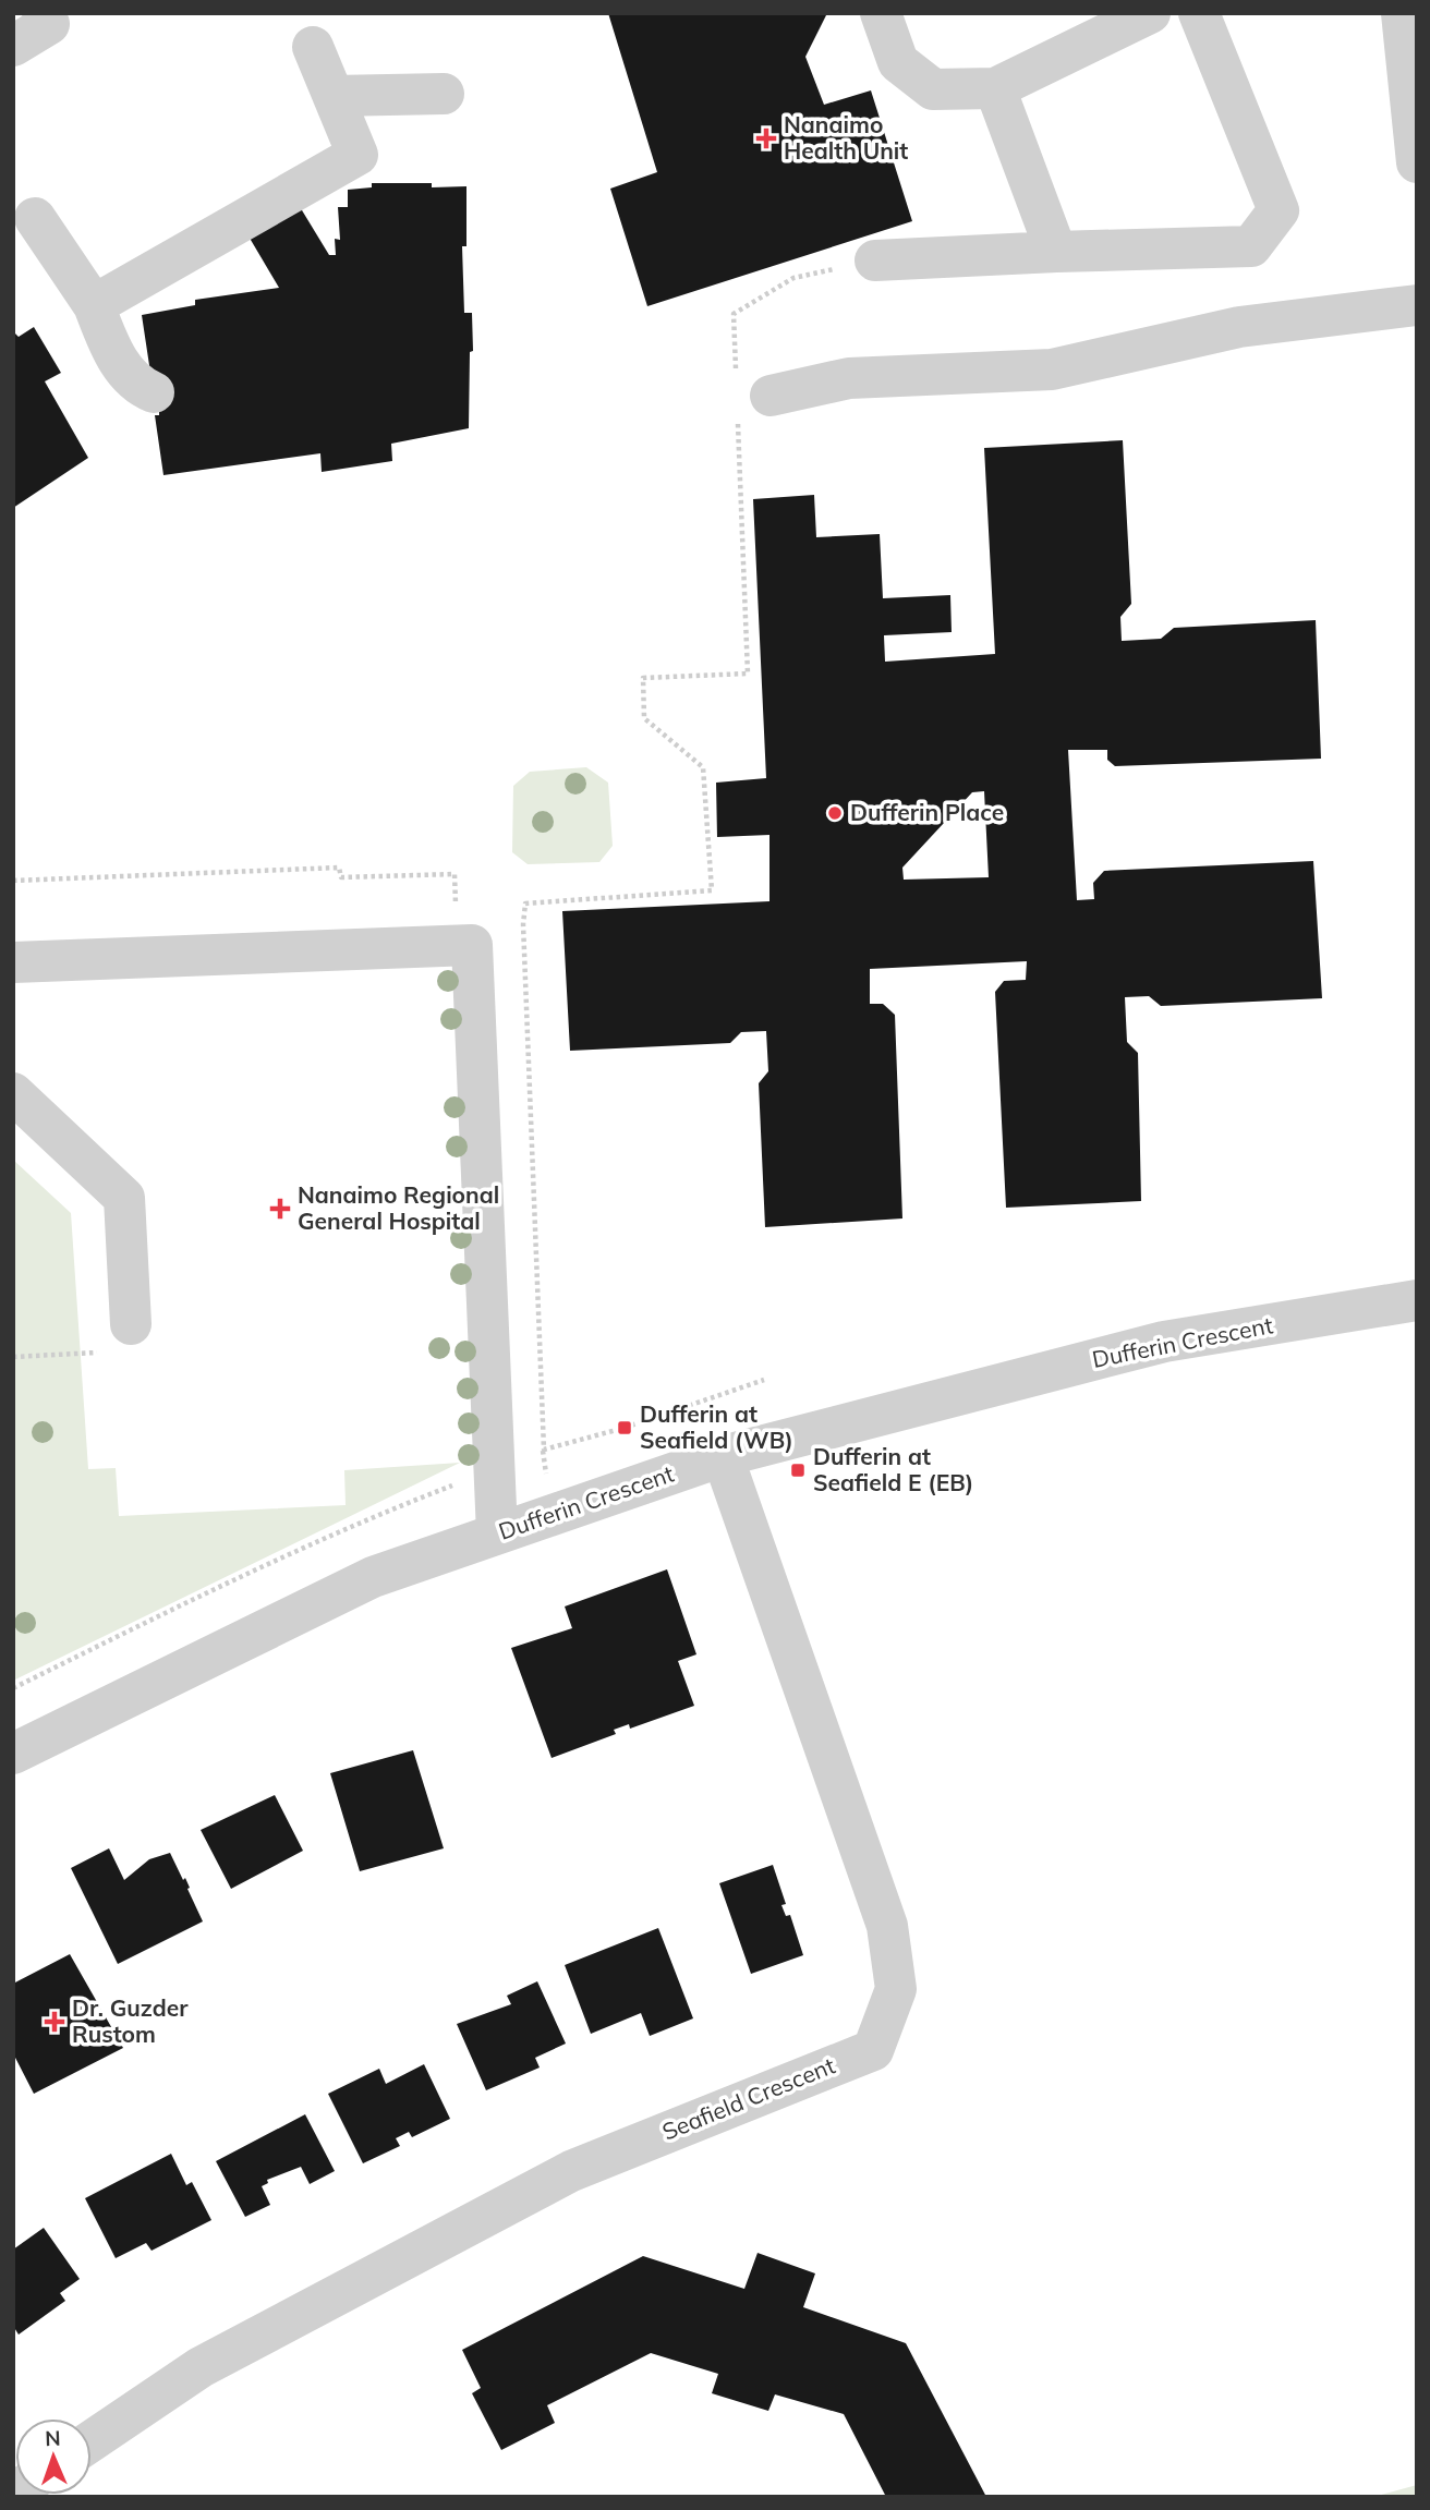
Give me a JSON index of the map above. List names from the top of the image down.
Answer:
{
  "streets": {
    "street": ["Dufferin Crescent", "Seafield Crescent"]
  },
  "crossings": [
    ["Dufferin Crescent", "Seafield Crescent"]
  ],
  "places": {
    "health": ["Nanaimo Health Unit", "Nanaimo Regional General Hospital", "Dr. Guzder Rustom"],
    "other": ["Dufferin Place"],
    "transit": ["Dufferin at Seafield (WB)", "Dufferin at Seafield E (EB)"]
  },
  "north": "top"
}
